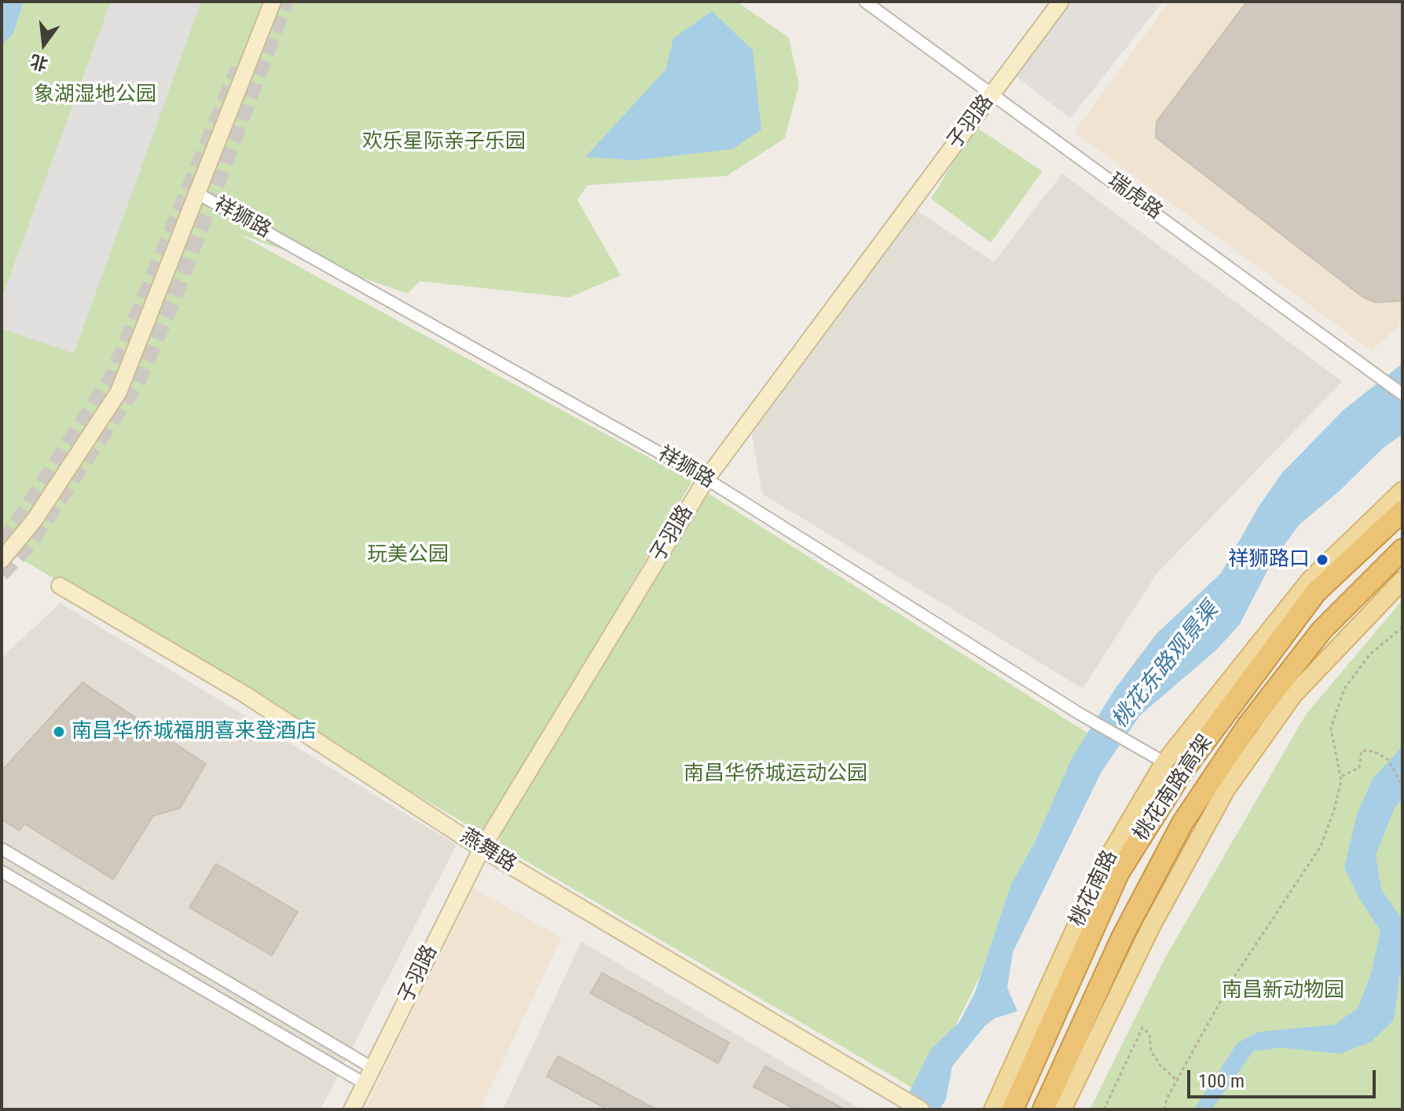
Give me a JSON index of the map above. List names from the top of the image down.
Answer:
{
  "streets": {
    "highway": ["桃花南路高架"],
    "main road": ["桃花南路"],
    "street": [
      "子羽路",
      "瑞虎路",
      "祥狮路",
      "燕舞路"
    ]
  },
  "crossings": [
    ["子羽路", "瑞虎路"],
    ["子羽路", "祥狮路"],
    ["子羽路", "燕舞路"],
    ["祥狮路", "桃花南路"]
  ],
  "water": ["桃花东路观景渠"],
  "parks": [
    "象湖湿地公园",
    "欢乐星际亲子乐园",
    "玩美公园",
    "南昌华侨城运动公园",
    "南昌新动物园"
  ],
  "places": ["祥狮路口", "南昌华侨城福朋喜来登酒店"],
  "scale_bar": "100 m",
  "north": "bottom"
}
